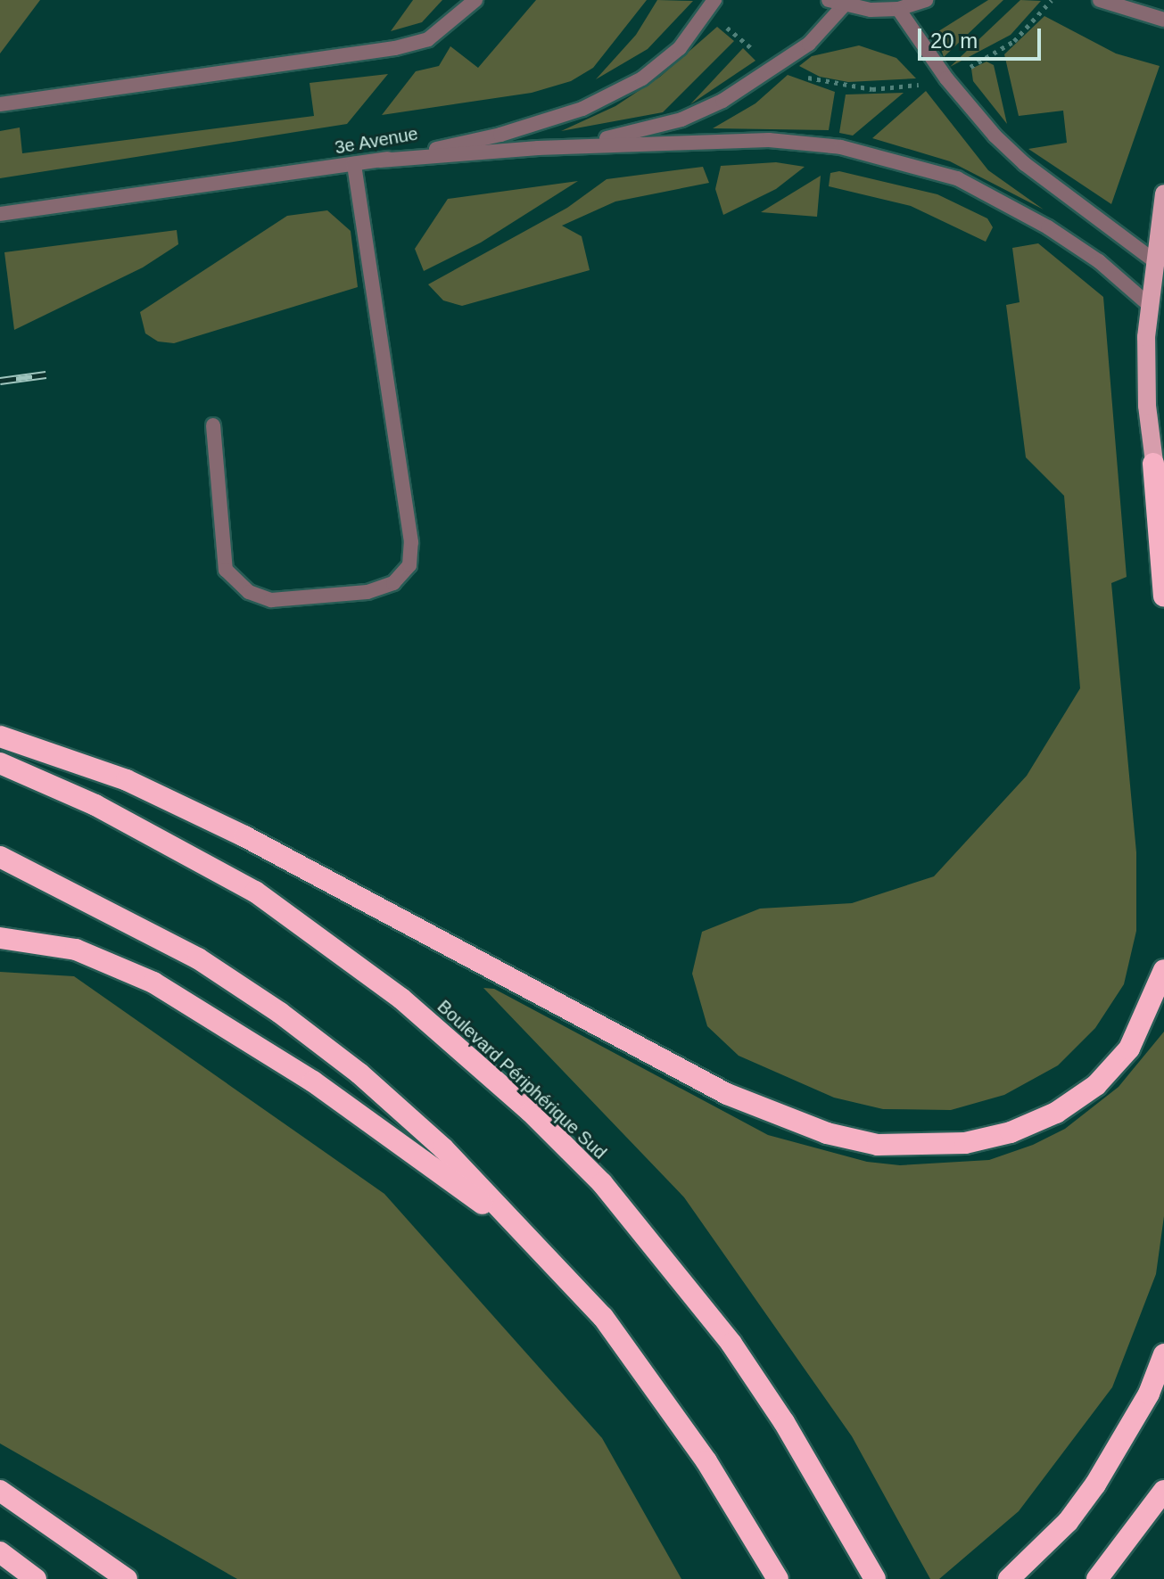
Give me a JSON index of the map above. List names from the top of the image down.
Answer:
{
  "streets": {
    "highway": ["Boulevard Périphérique Sud"],
    "street": ["3e Avenue"]
  },
  "scale_bar": "20 m"
}
